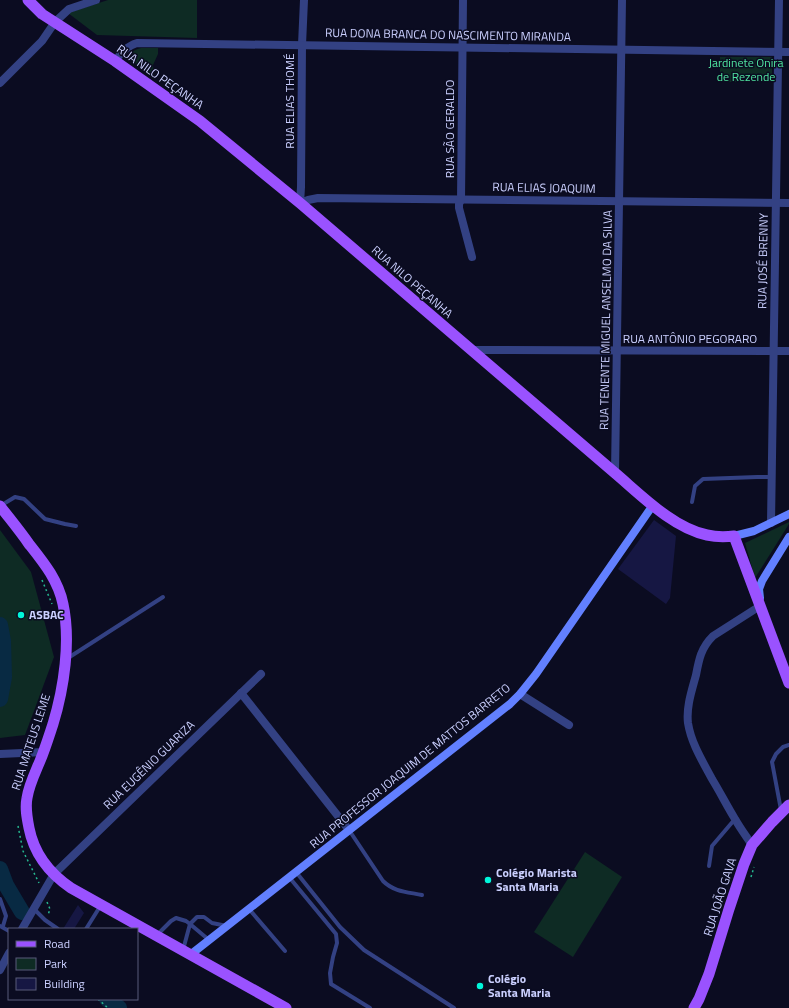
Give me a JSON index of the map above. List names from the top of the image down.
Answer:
{
  "streets": {
    "main road": [
      "RUA NILO PEÇANHA",
      "RUA MATEUS LEME",
      "RUA PROFESSOR JOAQUIM DE MATTOS BARRETO",
      "RUA JOÃO GAVA"
    ],
    "street": [
      "RUA DONA BRANCA DO NASCIMENTO MIRANDA",
      "RUA ELIAS THOMÉ",
      "RUA SÃO GERALDO",
      "RUA ELIAS JOAQUIM",
      "RUA JOSÉ BRENNY",
      "RUA TENENTE MIGUEL ANSELMO DA SILVA",
      "RUA ANTÔNIO PEGORARO",
      "RUA EUGÊNIO GUARIZA"
    ]
  },
  "crossings": [
    ["RUA DONA BRANCA DO NASCIMENTO MIRANDA", "RUA NILO PEÇANHA"],
    ["RUA DONA BRANCA DO NASCIMENTO MIRANDA", "RUA ELIAS THOMÉ"],
    ["RUA DONA BRANCA DO NASCIMENTO MIRANDA", "RUA SÃO GERALDO"],
    ["RUA DONA BRANCA DO NASCIMENTO MIRANDA", "RUA JOSÉ BRENNY"],
    ["RUA DONA BRANCA DO NASCIMENTO MIRANDA", "RUA TENENTE MIGUEL ANSELMO DA SILVA"],
    ["RUA NILO PEÇANHA", "RUA ELIAS THOMÉ"],
    ["RUA NILO PEÇANHA", "RUA ELIAS JOAQUIM"],
    ["RUA NILO PEÇANHA", "RUA JOSÉ BRENNY"],
    ["RUA NILO PEÇANHA", "RUA TENENTE MIGUEL ANSELMO DA SILVA"],
    ["RUA NILO PEÇANHA", "RUA ANTÔNIO PEGORARO"],
    ["RUA NILO PEÇANHA", "RUA PROFESSOR JOAQUIM DE MATTOS BARRETO"],
    ["RUA ELIAS THOMÉ", "RUA ELIAS JOAQUIM"],
    ["RUA SÃO GERALDO", "RUA ELIAS JOAQUIM"],
    ["RUA ELIAS JOAQUIM", "RUA JOSÉ BRENNY"],
    ["RUA ELIAS JOAQUIM", "RUA TENENTE MIGUEL ANSELMO DA SILVA"],
    ["RUA JOSÉ BRENNY", "RUA ANTÔNIO PEGORARO"],
    ["RUA TENENTE MIGUEL ANSELMO DA SILVA", "RUA ANTÔNIO PEGORARO"],
    ["RUA MATEUS LEME", "RUA EUGÊNIO GUARIZA"],
    ["RUA MATEUS LEME", "RUA PROFESSOR JOAQUIM DE MATTOS BARRETO"]
  ],
  "parks": ["Jardinete Onira de Rezende"],
  "places": ["ASBAC", "Colégio Marista Santa Maria", "Colégio Santa Maria"],
  "legend": ["Road", "Park", "Building"]
}
